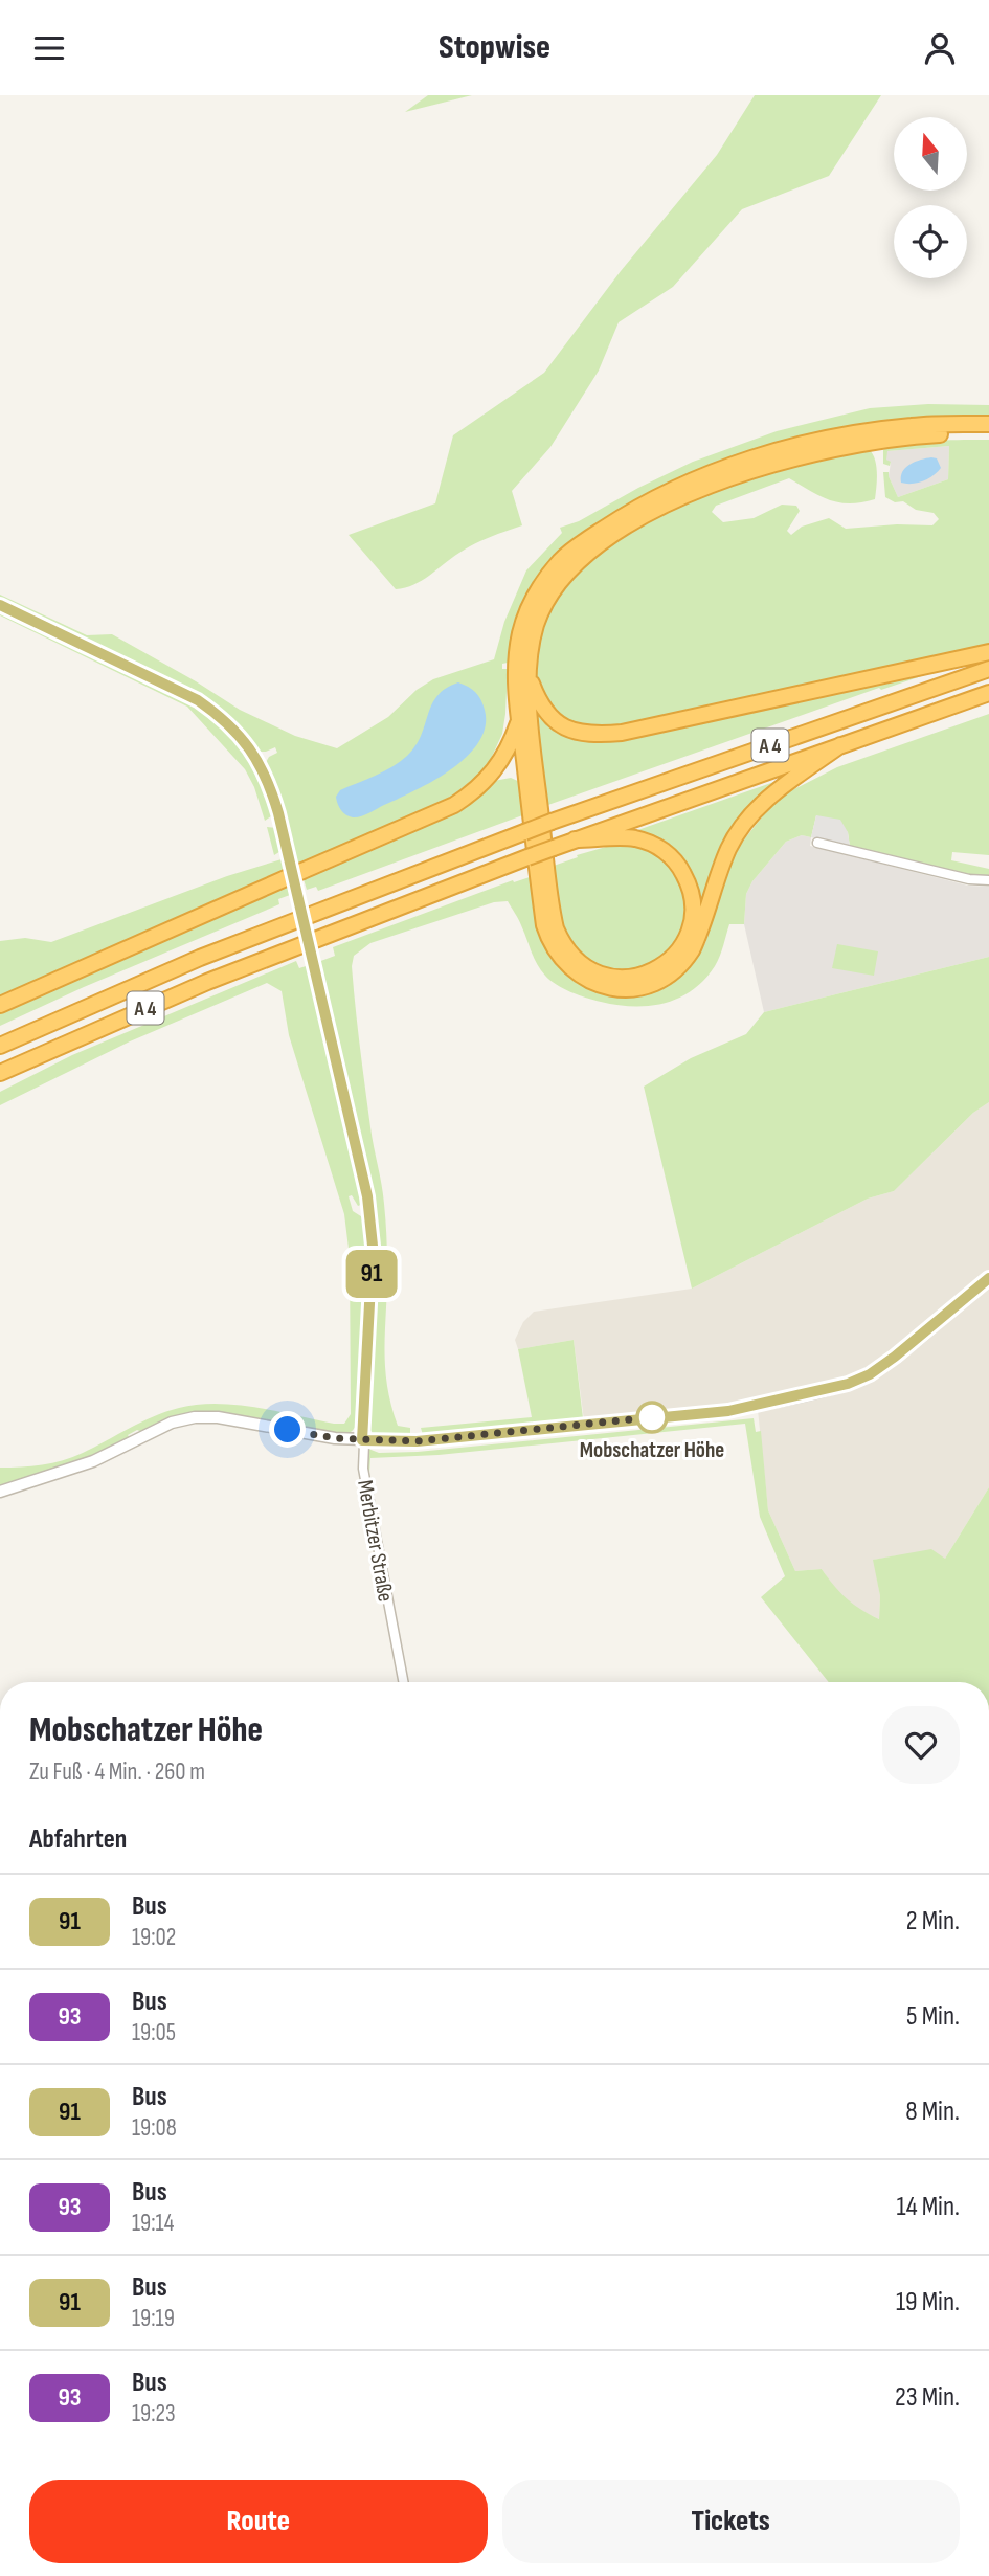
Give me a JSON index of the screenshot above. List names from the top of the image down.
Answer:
{
  "streets": {
    "highway": ["A 4"],
    "street": ["Merbitzer Straße"]
  },
  "places": ["Mobschatzer Höhe"],
  "lines": ["bus line 91"],
  "north": "top",
  "page": {
    "header": "Stopwise",
    "on_map": "91",
    "heading": [
      ["Mobschatzer Höhe", "Zu Fuß · 4 Min. · 260 m"],
      "Abfahrten"
    ],
    "list": [
      {
        "mark": "91",
        "name": "Bus",
        "note": "19:02",
        "value": "2 Min."
      },
      {
        "mark": "93",
        "name": "Bus",
        "note": "19:05",
        "value": "5 Min."
      },
      {
        "mark": "91",
        "name": "Bus",
        "note": "19:08",
        "value": "8 Min."
      },
      {
        "mark": "93",
        "name": "Bus",
        "note": "19:14",
        "value": "14 Min."
      },
      {
        "mark": "91",
        "name": "Bus",
        "note": "19:19",
        "value": "19 Min."
      },
      {
        "mark": "93",
        "name": "Bus",
        "note": "19:23",
        "value": "23 Min."
      }
    ],
    "buttons": ["Route", "Tickets"]
  }
}
